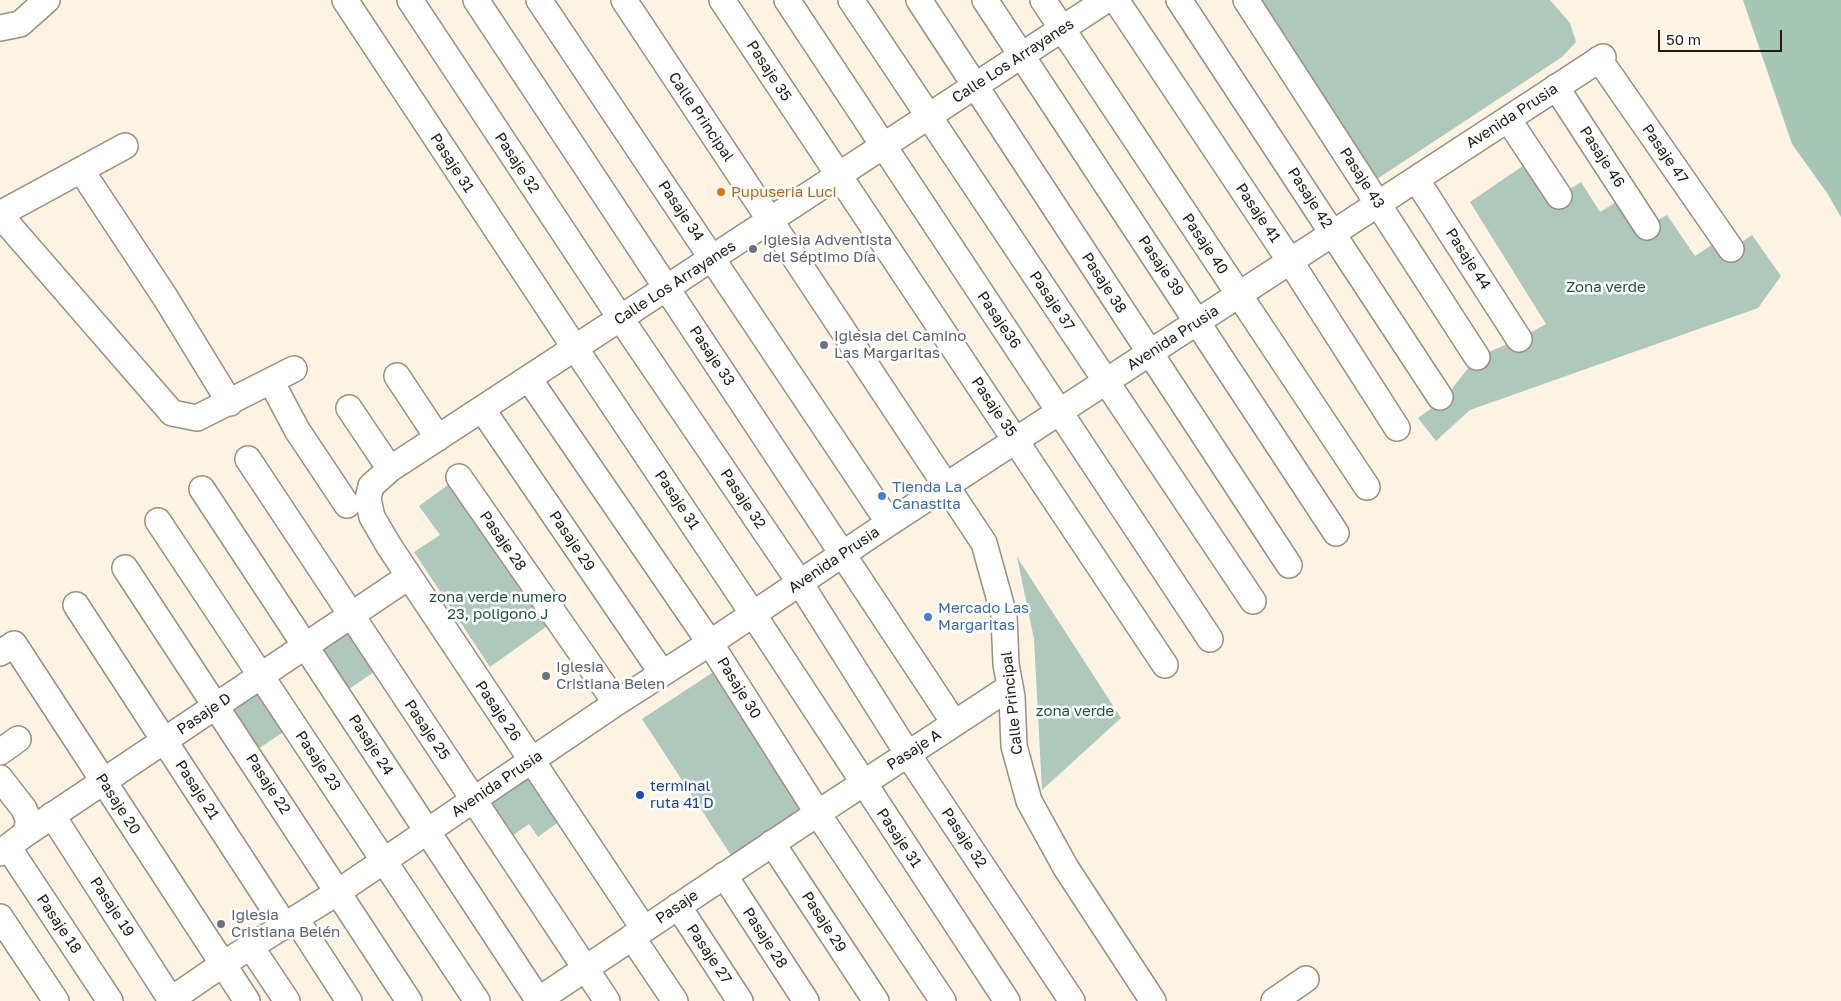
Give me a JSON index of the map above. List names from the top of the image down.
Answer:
{
  "streets": {
    "street": [
      "Calle Los Arrayanes",
      "Pasaje 35",
      "Avenida Prusia",
      "Calle Principal",
      "Pasaje 47",
      "Pasaje 46",
      "Pasaje 31",
      "Pasaje 32",
      "Pasaje 43",
      "Pasaje 42",
      "Pasaje 34",
      "Pasaje 41",
      "Pasaje 40",
      "Pasaje 44",
      "Pasaje 39",
      "Pasaje 38",
      "Pasaje 37",
      "Pasaje36",
      "Pasaje 33",
      "Pasaje 28",
      "Pasaje 29",
      "Pasaje 30",
      "Pasaje 26",
      "Pasaje D",
      "Pasaje 25",
      "Pasaje 24",
      "Pasaje A",
      "Pasaje 23",
      "Pasaje 22",
      "Pasaje 21",
      "Pasaje 20",
      "Pasaje 19",
      "Pasaje",
      "Pasaje 18",
      "Pasaje 27"
    ]
  },
  "crossings": [
    ["Calle Los Arrayanes", "Pasaje 35"],
    ["Calle Los Arrayanes", "Calle Principal"],
    ["Calle Los Arrayanes", "Pasaje 31"],
    ["Calle Los Arrayanes", "Pasaje 32"],
    ["Calle Los Arrayanes", "Pasaje 34"],
    ["Calle Los Arrayanes", "Pasaje 40"],
    ["Calle Los Arrayanes", "Pasaje 39"],
    ["Calle Los Arrayanes", "Pasaje 38"],
    ["Calle Los Arrayanes", "Pasaje 37"],
    ["Calle Los Arrayanes", "Pasaje36"],
    ["Calle Los Arrayanes", "Pasaje 33"],
    ["Calle Los Arrayanes", "Pasaje 29"],
    ["Calle Los Arrayanes", "Pasaje 30"],
    ["Calle Los Arrayanes", "Pasaje 26"],
    ["Pasaje 35", "Avenida Prusia"],
    ["Avenida Prusia", "Calle Principal"],
    ["Avenida Prusia", "Pasaje 47"],
    ["Avenida Prusia", "Pasaje 46"],
    ["Avenida Prusia", "Pasaje 31"],
    ["Avenida Prusia", "Pasaje 32"],
    ["Avenida Prusia", "Pasaje 43"],
    ["Avenida Prusia", "Pasaje 42"],
    ["Avenida Prusia", "Pasaje 34"],
    ["Avenida Prusia", "Pasaje 41"],
    ["Avenida Prusia", "Pasaje 40"],
    ["Avenida Prusia", "Pasaje 44"],
    ["Avenida Prusia", "Pasaje 39"],
    ["Avenida Prusia", "Pasaje 38"],
    ["Avenida Prusia", "Pasaje 37"],
    ["Avenida Prusia", "Pasaje36"],
    ["Avenida Prusia", "Pasaje 33"],
    ["Avenida Prusia", "Pasaje 28"],
    ["Avenida Prusia", "Pasaje 29"],
    ["Avenida Prusia", "Pasaje 30"],
    ["Avenida Prusia", "Pasaje 26"],
    ["Avenida Prusia", "Pasaje 25"],
    ["Avenida Prusia", "Pasaje 24"],
    ["Avenida Prusia", "Pasaje 23"],
    ["Avenida Prusia", "Pasaje 22"],
    ["Avenida Prusia", "Pasaje 21"],
    ["Avenida Prusia", "Pasaje 20"],
    ["Avenida Prusia", "Pasaje 19"],
    ["Calle Principal", "Pasaje A"],
    ["Pasaje 31", "Pasaje A"],
    ["Pasaje 32", "Pasaje A"],
    ["Pasaje 28", "Pasaje"],
    ["Pasaje 29", "Pasaje"],
    ["Pasaje 30", "Pasaje A"],
    ["Pasaje 30", "Pasaje"],
    ["Pasaje 26", "Pasaje D"],
    ["Pasaje 26", "Pasaje"],
    ["Pasaje D", "Pasaje 25"],
    ["Pasaje D", "Pasaje 24"],
    ["Pasaje D", "Pasaje 23"],
    ["Pasaje D", "Pasaje 22"],
    ["Pasaje D", "Pasaje 21"],
    ["Pasaje D", "Pasaje 20"],
    ["Pasaje D", "Pasaje 19"],
    ["Pasaje D", "Pasaje 18"],
    ["Pasaje 25", "Pasaje"],
    ["Pasaje 24", "Pasaje"],
    ["Pasaje A", "Pasaje"],
    ["Pasaje", "Pasaje 27"]
  ],
  "parks": ["Zona verde", "zona verde numero 23, poligono J", "zona verde"],
  "places": [
    "Pupuseria Luci",
    "Iglesia Adventista del Séptimo Día",
    "Iglesia del Camino Las Margaritas",
    "Tienda La Canastita",
    "Mercado Las Margaritas",
    "Iglesia Cristiana Belen",
    "terminal ruta 41 D",
    "Iglesia Cristiana Belén"
  ],
  "scale_bar": "50 m"
}
